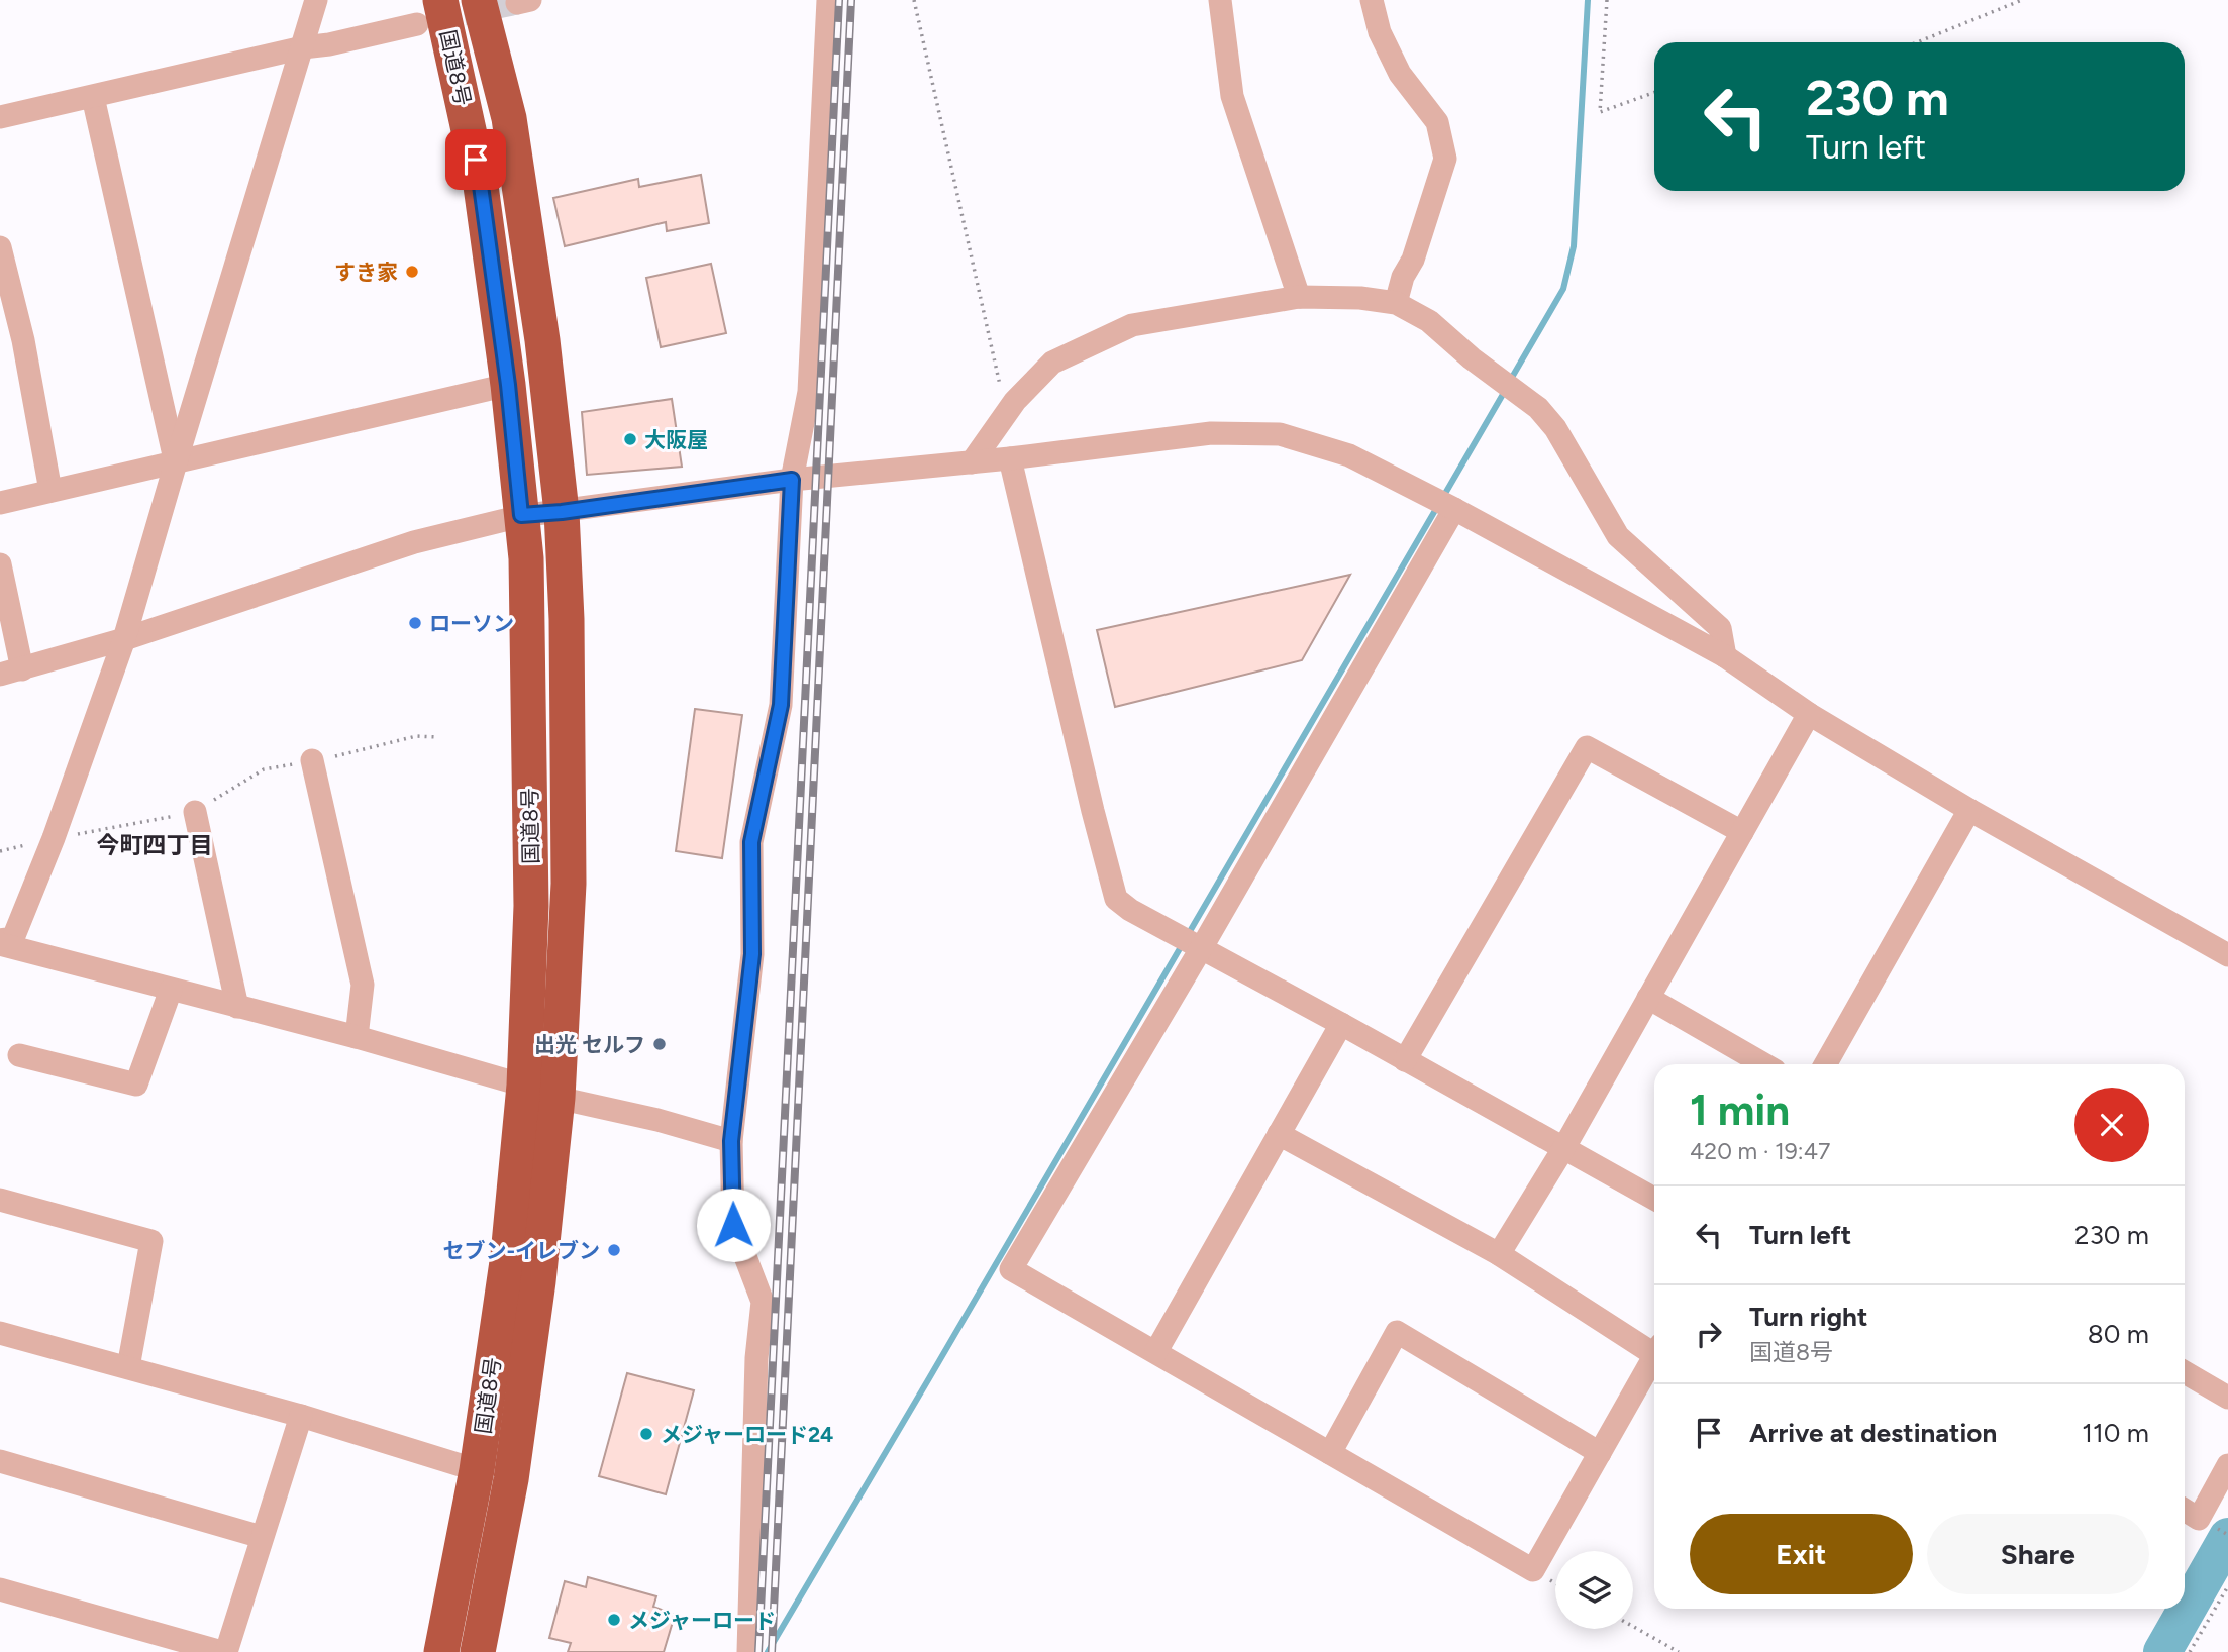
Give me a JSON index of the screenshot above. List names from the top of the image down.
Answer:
{
  "streets": {
    "highway": ["国道8号"]
  },
  "districts": ["今町四丁目"],
  "places": [
    "すき家",
    "大阪屋",
    "ローソン",
    "出光 セルフ",
    "セブン-イレブン",
    "メジャーロード24",
    "メジャーロード"
  ],
  "page": {
    "turn": ["230 m", "Turn left"],
    "heading": ["1 min", "420 m · 19:47"],
    "list": [
      {
        "name": "Turn left",
        "value": "230 m"
      },
      {
        "name": "Turn right",
        "note": "国道8号",
        "value": "80 m"
      },
      {
        "name": "Arrive at destination",
        "value": "110 m"
      }
    ],
    "buttons": ["Exit", "Share"]
  }
}
